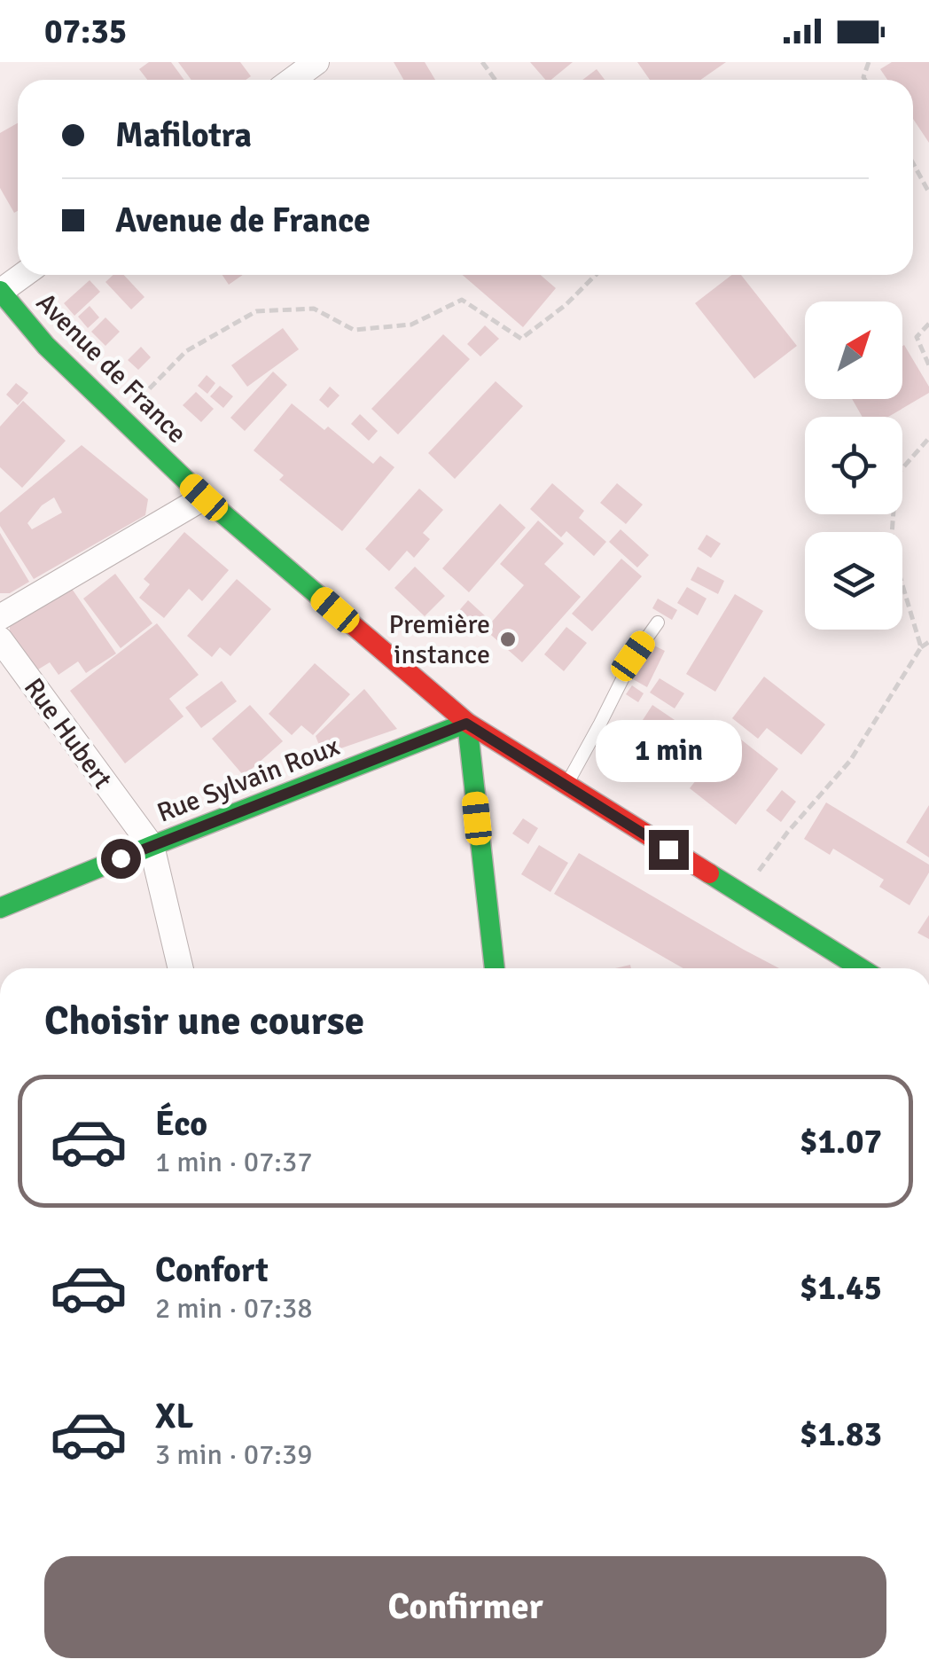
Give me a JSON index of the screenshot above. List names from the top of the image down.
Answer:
{
  "streets": {
    "main road": ["Avenue de France", "Rue Sylvain Roux"],
    "street": ["Rue Hubert"]
  },
  "crossings": [
    ["Avenue de France", "Rue Sylvain Roux"],
    ["Rue Hubert", "Rue Sylvain Roux"]
  ],
  "places": ["Première instance"],
  "north": "top right",
  "page": {
    "status": "07:35",
    "banner": ["Mafilotra", "Avenue de France"],
    "bubble": "1 min",
    "heading": "Choisir une course",
    "list": [
      {
        "name": "Éco",
        "note": "1 min · 07:37",
        "value": "$1.07"
      },
      {
        "name": "Confort",
        "note": "2 min · 07:38",
        "value": "$1.45"
      },
      {
        "name": "XL",
        "note": "3 min · 07:39",
        "value": "$1.83"
      }
    ],
    "buttons": "Confirmer"
  }
}
